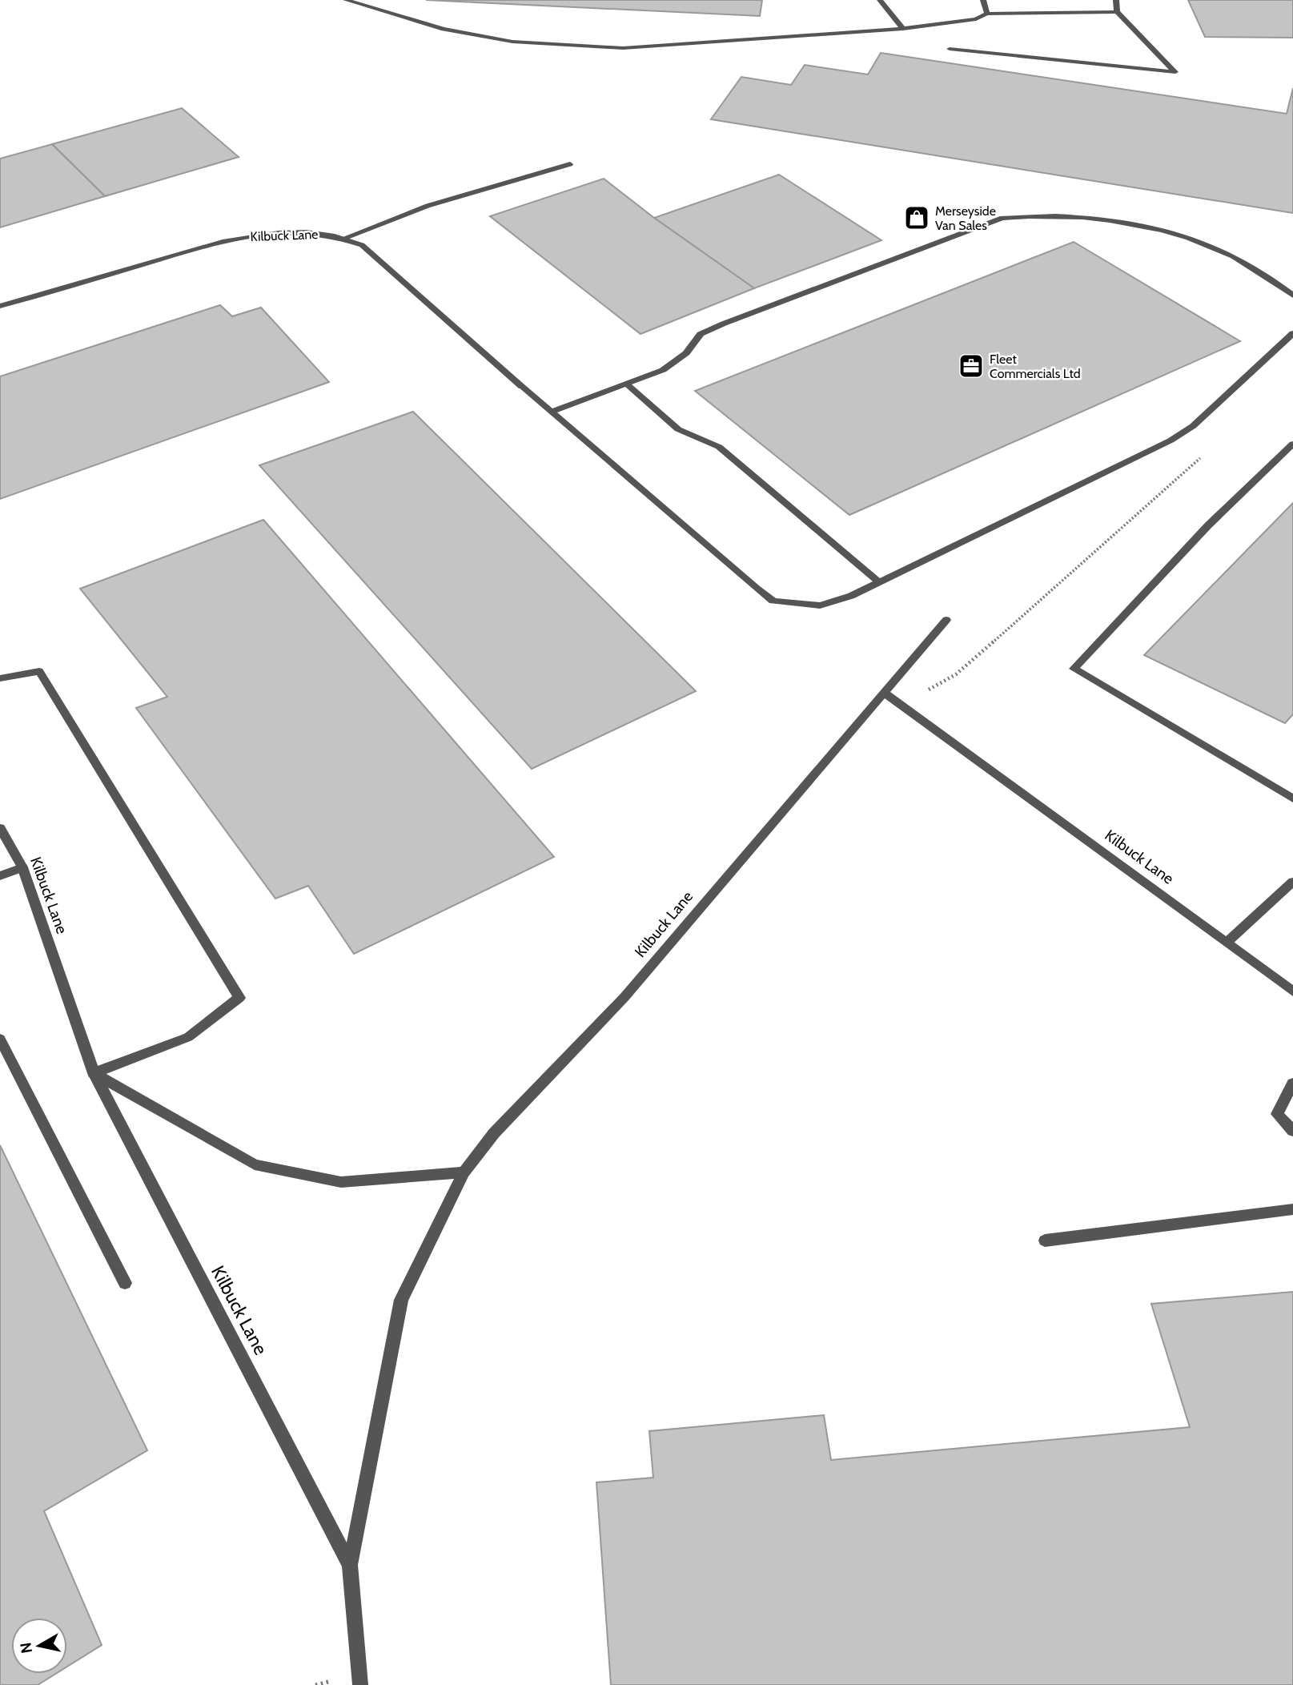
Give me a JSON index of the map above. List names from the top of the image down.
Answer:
{
  "streets": {
    "street": ["Kilbuck Lane"]
  },
  "places": {
    "shop": ["Merseyside Van Sales"],
    "office": ["Fleet Commercials Ltd"]
  },
  "north": "left"
}
